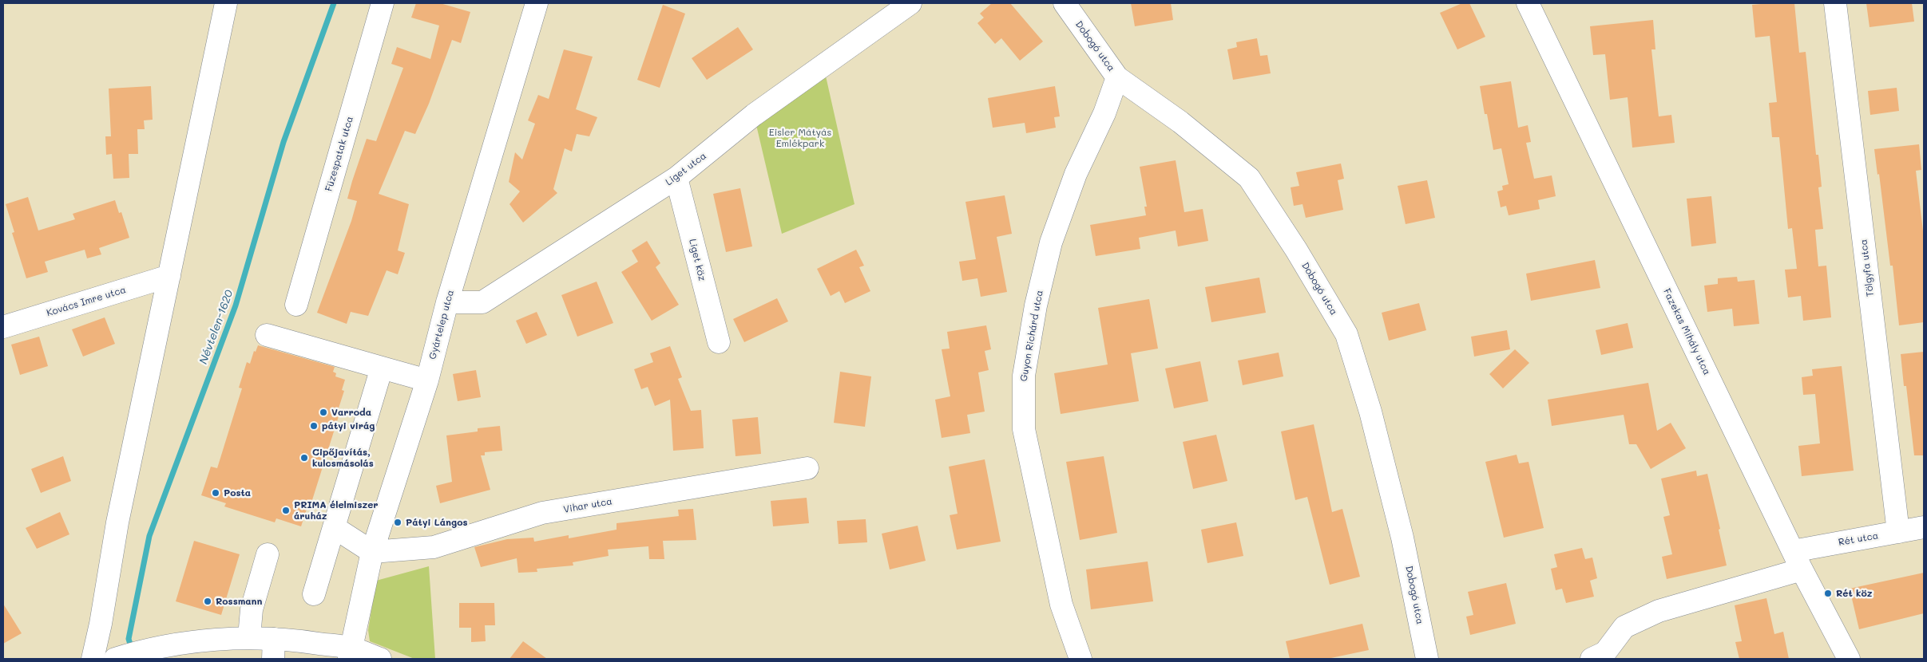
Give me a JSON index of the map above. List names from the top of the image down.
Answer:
{
  "streets": {
    "street": [
      "Dobogó utca",
      "Füzespatak utca",
      "Liget utca",
      "Liget köz",
      "Tölgyfa utca",
      "Kovács Imre utca",
      "Gyártelep utca",
      "Fazekas Mihály utca",
      "Guyon Richárd utca",
      "Vihar utca",
      "Rét utca"
    ]
  },
  "crossings": [
    ["Dobogó utca", "Guyon Richárd utca"],
    ["Liget utca", "Liget köz"],
    ["Liget utca", "Gyártelep utca"],
    ["Tölgyfa utca", "Rét utca"],
    ["Gyártelep utca", "Vihar utca"],
    ["Fazekas Mihály utca", "Rét utca"]
  ],
  "water": ["Névtelen-1620"],
  "parks": ["Eisler Mátyás Emlékpark"],
  "places": [
    "Varroda",
    "pátyi virág",
    "Cipőjavítás, kulcsmásolás",
    "Posta",
    "PRIMA élelmiszer áruház",
    "Pátyi Lángos",
    "Rét köz",
    "Rossmann"
  ]
}
